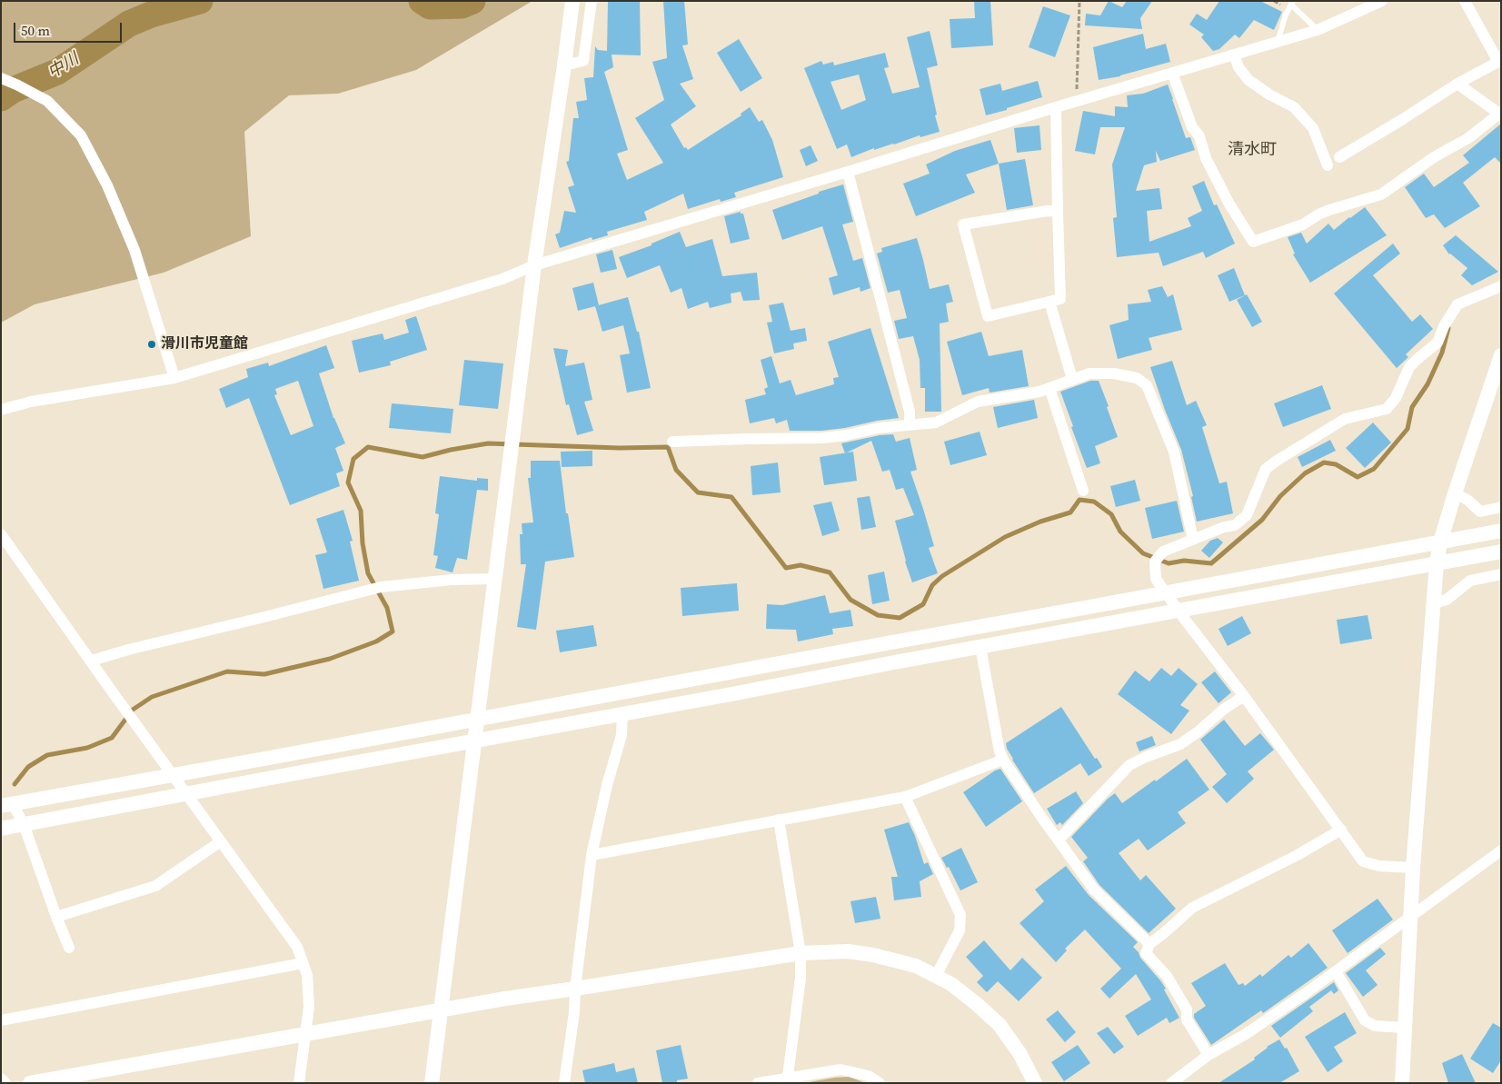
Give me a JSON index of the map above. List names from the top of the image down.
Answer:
{
  "districts": ["清水町"],
  "water": ["中川"],
  "places": ["滑川市児童館"],
  "scale_bar": "50 m"
}
